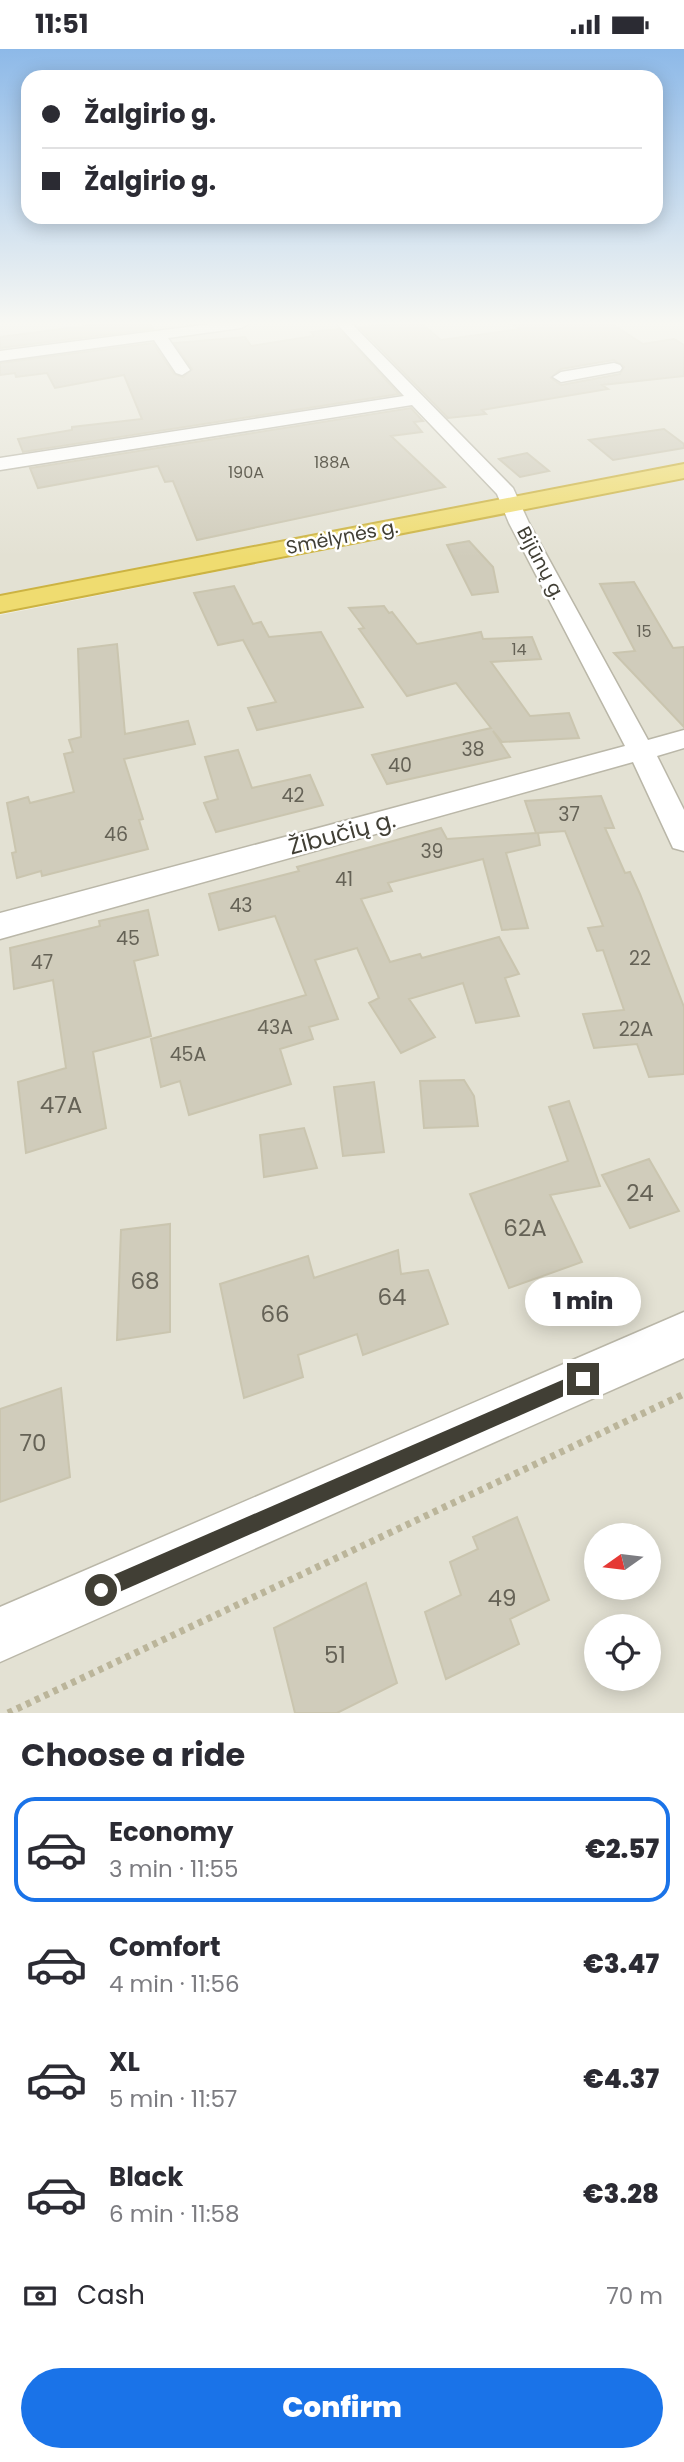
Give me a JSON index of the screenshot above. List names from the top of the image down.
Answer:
{
  "streets": {
    "highway": ["Smėlynės g."],
    "street": ["Bijūnų g.", "Žibučių g."]
  },
  "crossings": [
    ["Smėlynės g.", "Bijūnų g."],
    ["Bijūnų g.", "Žibučių g."]
  ],
  "house_numbers": [
    "188A",
    "190A",
    "15",
    "14",
    "38",
    "40",
    "42",
    "37",
    "46",
    "39",
    "41",
    "43",
    "45",
    "22",
    "47",
    "43A",
    "22A",
    "45A",
    "47A",
    "24",
    "62A",
    "68",
    "64",
    "66",
    "70",
    "49",
    "51"
  ],
  "north": "left",
  "page": {
    "status": "11:51",
    "banner": ["Žalgirio g.", "Žalgirio g."],
    "bubble": "1 min",
    "heading": "Choose a ride",
    "list": [
      {
        "name": "Economy",
        "note": "3 min · 11:55",
        "value": "€2.57"
      },
      {
        "name": "Comfort",
        "note": "4 min · 11:56",
        "value": "€3.47"
      },
      {
        "name": "XL",
        "note": "5 min · 11:57",
        "value": "€4.37"
      },
      {
        "name": "Black",
        "note": "6 min · 11:58",
        "value": "€3.28"
      }
    ],
    "pay": ["Cash", "70 m"],
    "buttons": "Confirm"
  }
}
